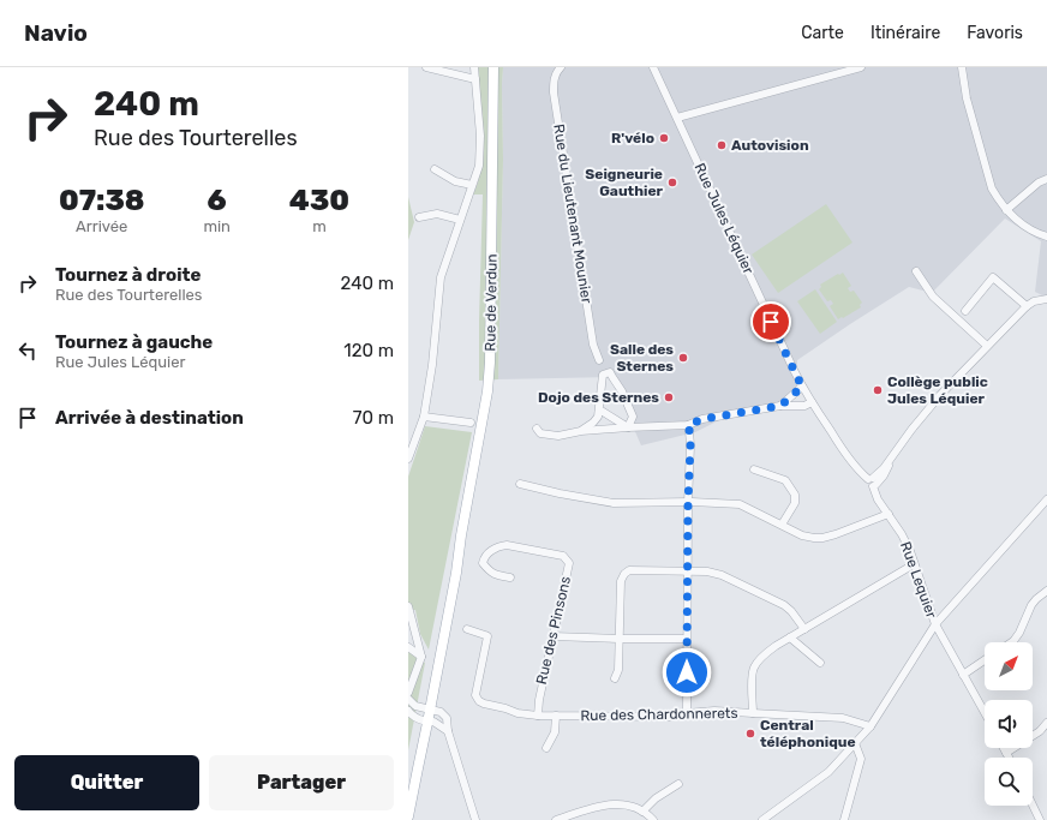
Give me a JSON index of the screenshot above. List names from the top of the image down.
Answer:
{
  "streets": {
    "main road": ["Rue de Verdun"],
    "street": [
      "Rue du Lieutenant Mounier",
      "Rue Jules Léquier",
      "Rue Lequier",
      "Rue des Pinsons",
      "Rue des Chardonnerets"
    ]
  },
  "crossings": [
    ["Rue Jules Léquier", "Rue Lequier"],
    ["Rue des Pinsons", "Rue des Chardonnerets"]
  ],
  "places": [
    "R'vélo",
    "Autovision",
    "Seigneurie Gauthier",
    "Salle des Sternes",
    "Collège public Jules Léquier",
    "Dojo des Sternes",
    "Central téléphonique"
  ],
  "north": "top right",
  "page": {
    "header": "Navio",
    "nav": ["Carte", "Itinéraire", "Favoris"],
    "turn": ["240 m", "Rue des Tourterelles"],
    "eta": [
      "07:38",
      "Arrivée",
      "6",
      "min",
      "430",
      "m"
    ],
    "list": [
      {
        "name": "Tournez à droite",
        "note": "Rue des Tourterelles",
        "value": "240 m"
      },
      {
        "name": "Tournez à gauche",
        "note": "Rue Jules Léquier",
        "value": "120 m"
      },
      {
        "name": "Arrivée à destination",
        "value": "70 m"
      }
    ],
    "buttons": ["Quitter", "Partager"]
  }
}
